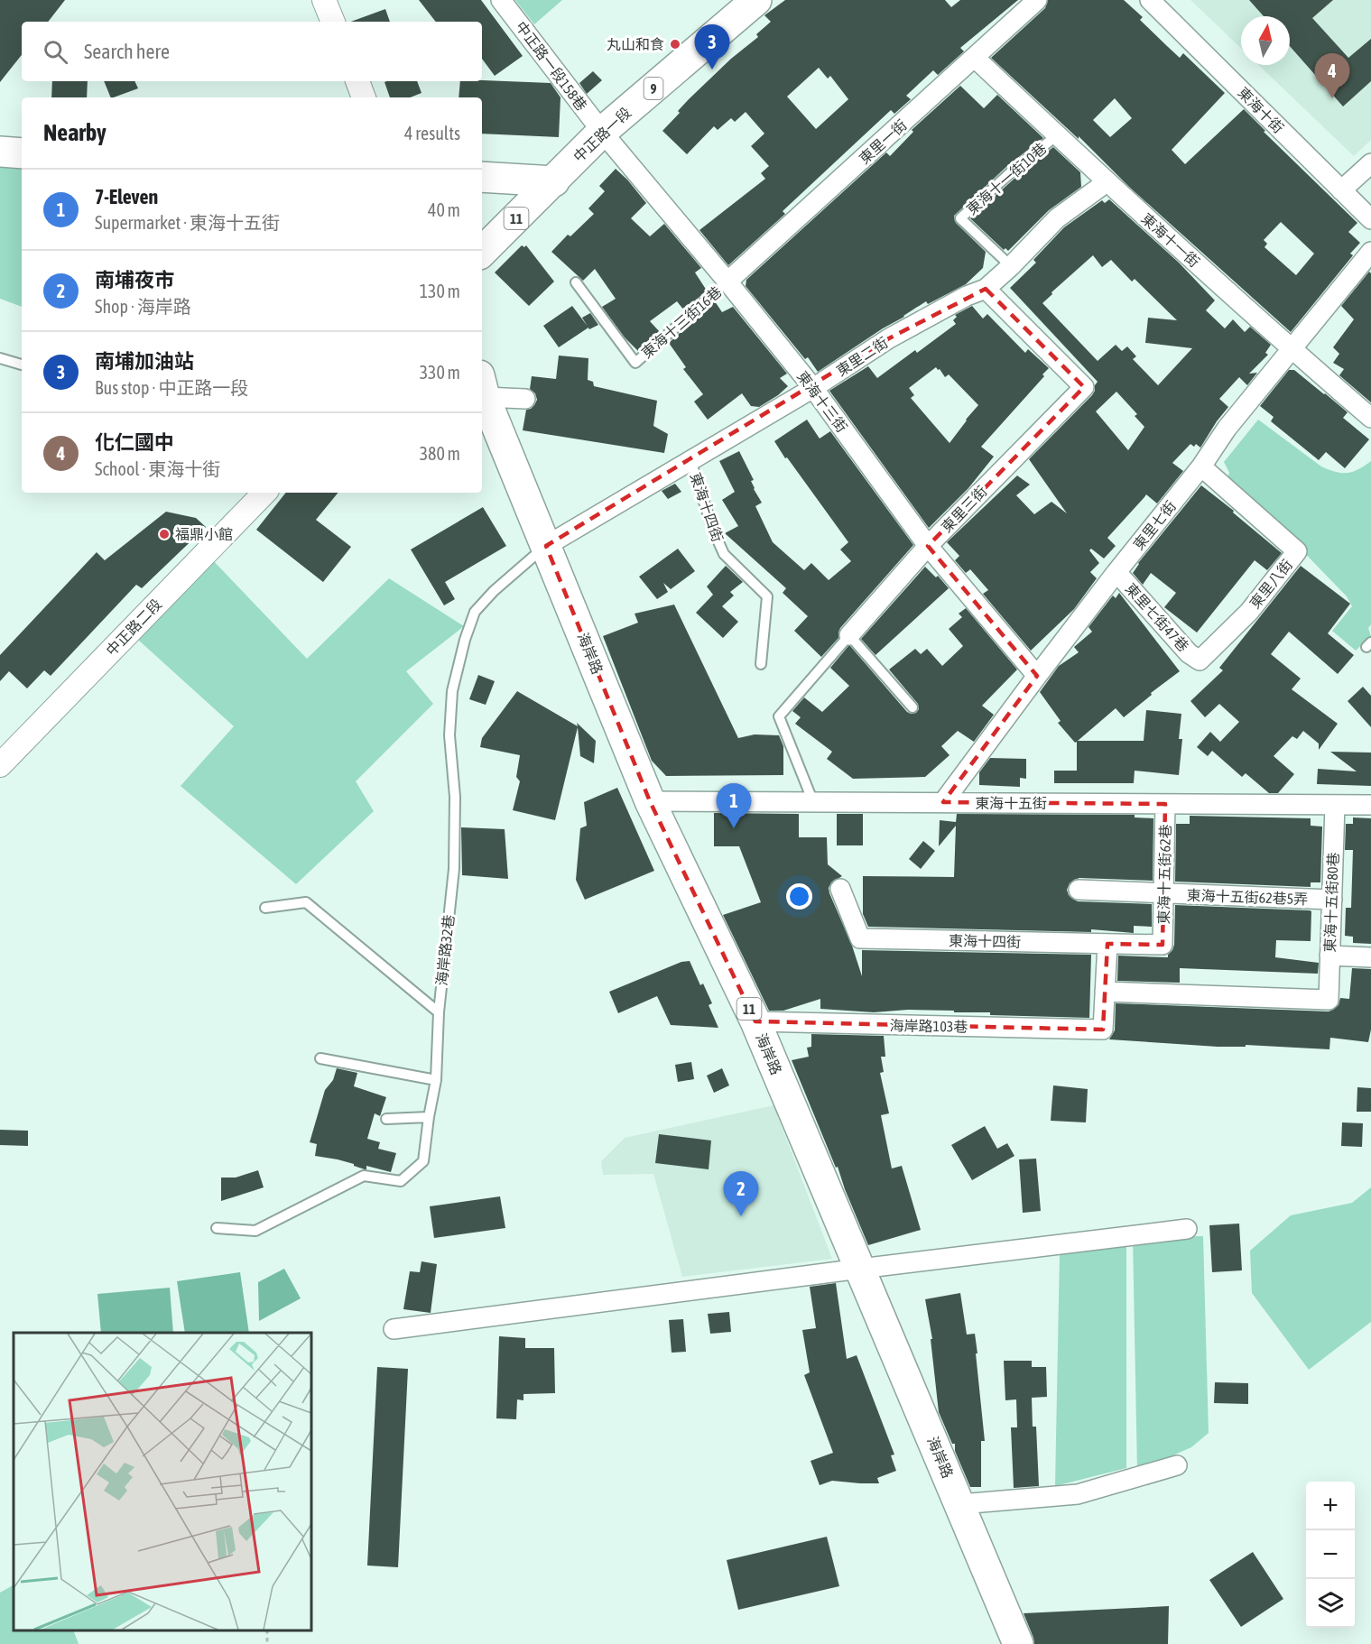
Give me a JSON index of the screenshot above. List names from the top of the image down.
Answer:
{
  "streets": {
    "main road": [
      "9",
      "中正路一段",
      "11",
      "海岸路"
    ],
    "street": [
      "中正路一段158巷",
      "東海十街",
      "東里一街",
      "東海十一街",
      "東里二街",
      "東海十三街",
      "東海十四街",
      "東里三街",
      "東里七街",
      "東里八街",
      "東里七街47巷",
      "中正路二段",
      "東海十五街",
      "東海十五街62巷",
      "東海十五街62巷5弄",
      "東海十五街80巷",
      "海岸路103巷"
    ],
    "lane": ["東海十一街10巷", "東海十三街16巷", "海岸路32巷"]
  },
  "crossings": [
    ["中正路一段158巷", "中正路一段"],
    ["中正路一段158巷", "東海十三街"],
    ["中正路一段", "東海十三街"],
    ["東里一街", "東海十一街"],
    ["東里一街", "東海十三街16巷"],
    ["東里一街", "東海十三街"],
    ["東海十一街10巷", "東海十一街"],
    ["東海十一街10巷", "東里二街"],
    ["東海十一街", "東里二街"],
    ["東海十一街", "東里七街"],
    ["東海十三街16巷", "東海十三街"],
    ["東里二街", "東海十三街"],
    ["東里二街", "東海十四街"],
    ["東里二街", "東里三街"],
    ["東里二街", "海岸路"],
    ["東里二街", "海岸路32巷"],
    ["東海十三街", "東里三街"],
    ["東海十三街", "東里七街"],
    ["東海十四街", "東海十五街62巷"],
    ["東里七街", "東里八街"],
    ["東里七街", "東里七街47巷"],
    ["東里七街", "東海十五街"],
    ["東里八街", "東里七街47巷"],
    ["海岸路", "東海十五街"],
    ["海岸路", "海岸路32巷"],
    ["海岸路", "海岸路103巷"],
    ["東海十五街", "東海十五街62巷"],
    ["東海十五街", "東海十五街80巷"],
    ["東海十五街62巷", "東海十五街62巷5弄"],
    ["東海十五街62巷5弄", "東海十五街80巷"],
    ["東海十五街80巷", "海岸路103巷"]
  ],
  "places": ["丸山和食", "福鼎小館"],
  "north": "top",
  "page": {
    "search": "Search here",
    "pins": [
      "3",
      "4",
      "1",
      "2"
    ],
    "heading": ["Nearby", "4 results"],
    "list": [
      {
        "mark": "1",
        "name": "7-Eleven",
        "note": "Supermarket · 東海十五街",
        "value": "40 m"
      },
      {
        "mark": "2",
        "name": "南埔夜市",
        "note": "Shop · 海岸路",
        "value": "130 m"
      },
      {
        "mark": "3",
        "name": "南埔加油站",
        "note": "Bus stop · 中正路一段",
        "value": "330 m"
      },
      {
        "mark": "4",
        "name": "化仁國中",
        "note": "School · 東海十街",
        "value": "380 m"
      }
    ],
    "map_buttons": ["+", "−"]
  }
}
